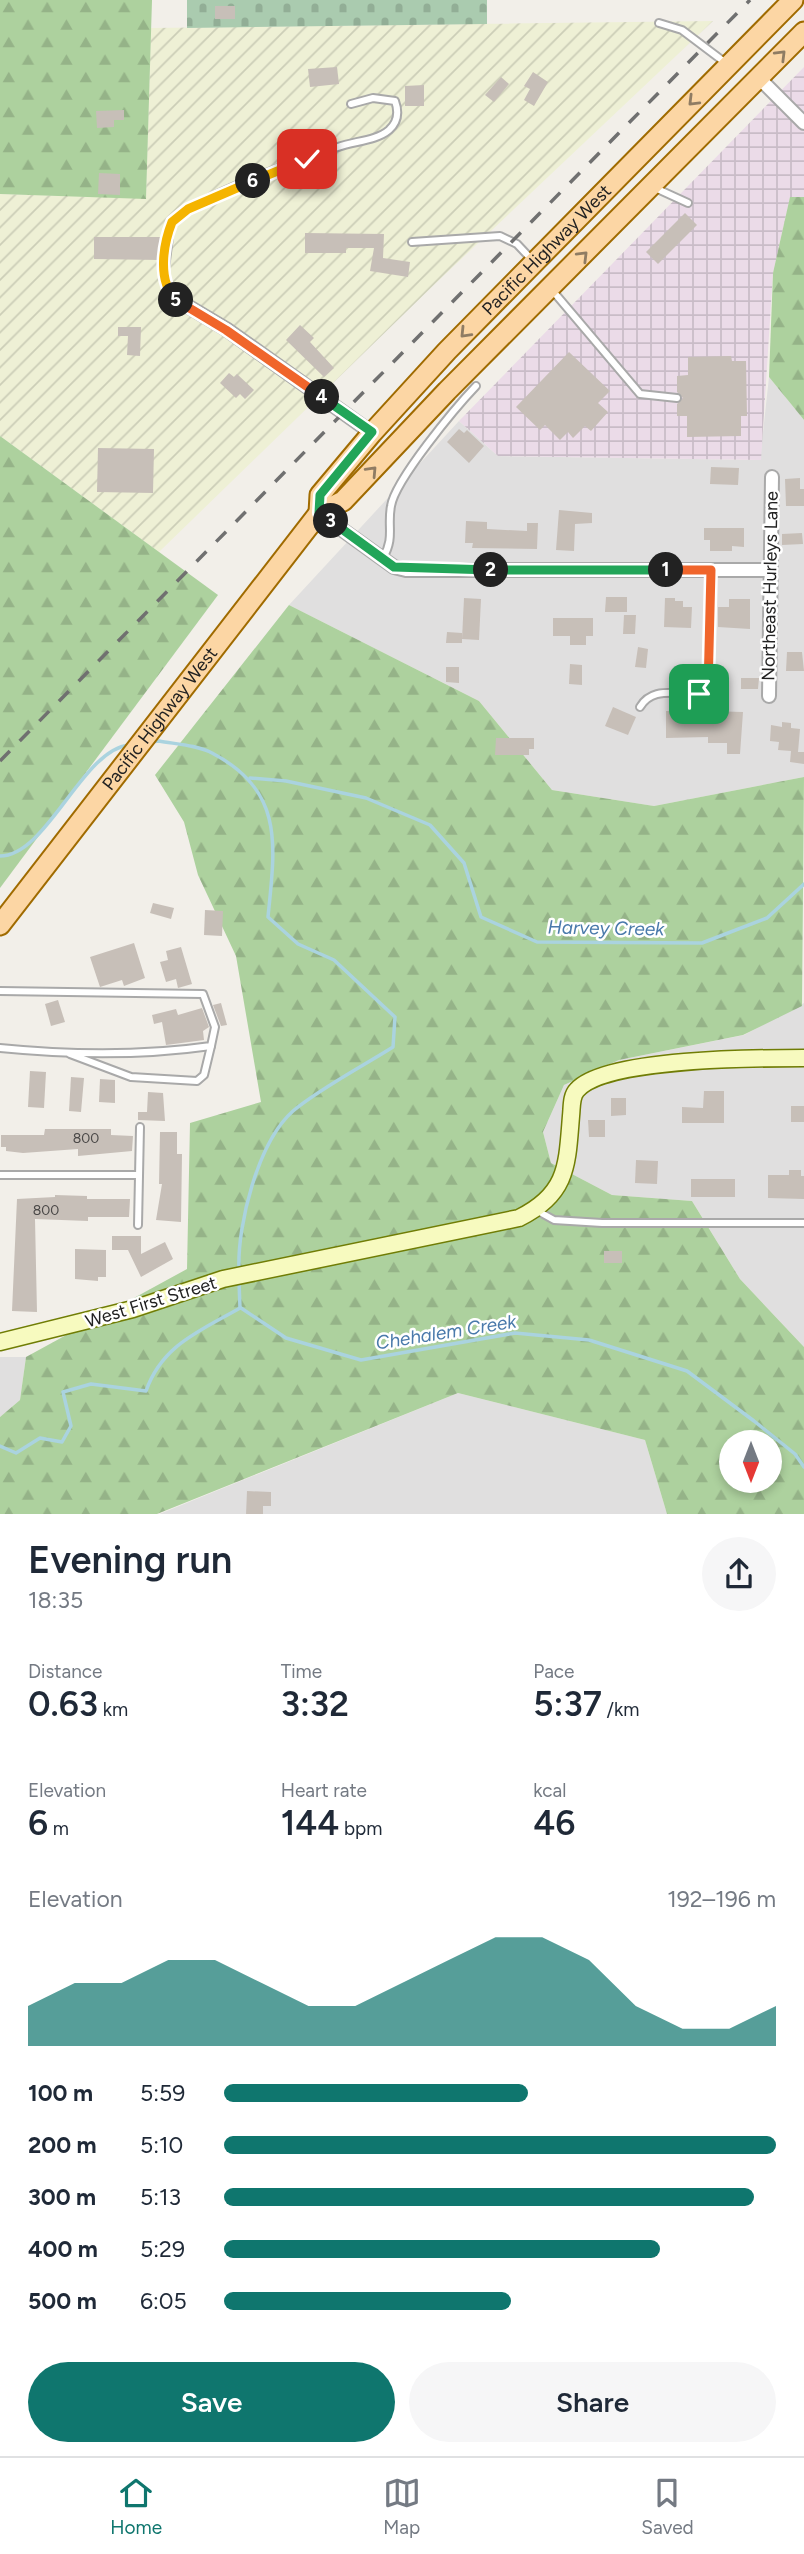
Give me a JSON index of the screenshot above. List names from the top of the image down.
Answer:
{
  "streets": {
    "main road": ["Pacific Highway West"],
    "street": ["Northeast Hurleys Lane", "West First Street"]
  },
  "water": ["Harvey Creek", "Chehalem Creek"],
  "house_numbers": ["800", "800"],
  "north": "bottom",
  "page": {
    "pins": [
      "6",
      "5",
      "4",
      "3",
      "1",
      "2"
    ],
    "heading": ["Evening run", "18:35"],
    "stats": [
      ["Distance", "0.63 km"],
      ["Time", "3:32"],
      ["Pace", "5:37 /km"],
      ["Elevation", "6 m"],
      ["Heart rate", "144 bpm"],
      ["kcal", "46"]
    ],
    "chart": ["Elevation", "192–196 m"],
    "list": [
      {
        "name": "100 m",
        "note": "5:59"
      },
      {
        "name": "200 m",
        "note": "5:10"
      },
      {
        "name": "300 m",
        "note": "5:13"
      },
      {
        "name": "400 m",
        "note": "5:29"
      },
      {
        "name": "500 m",
        "note": "6:05"
      }
    ],
    "buttons": ["Save", "Share"],
    "tabs": ["Home", "Map", "Saved"]
  }
}
